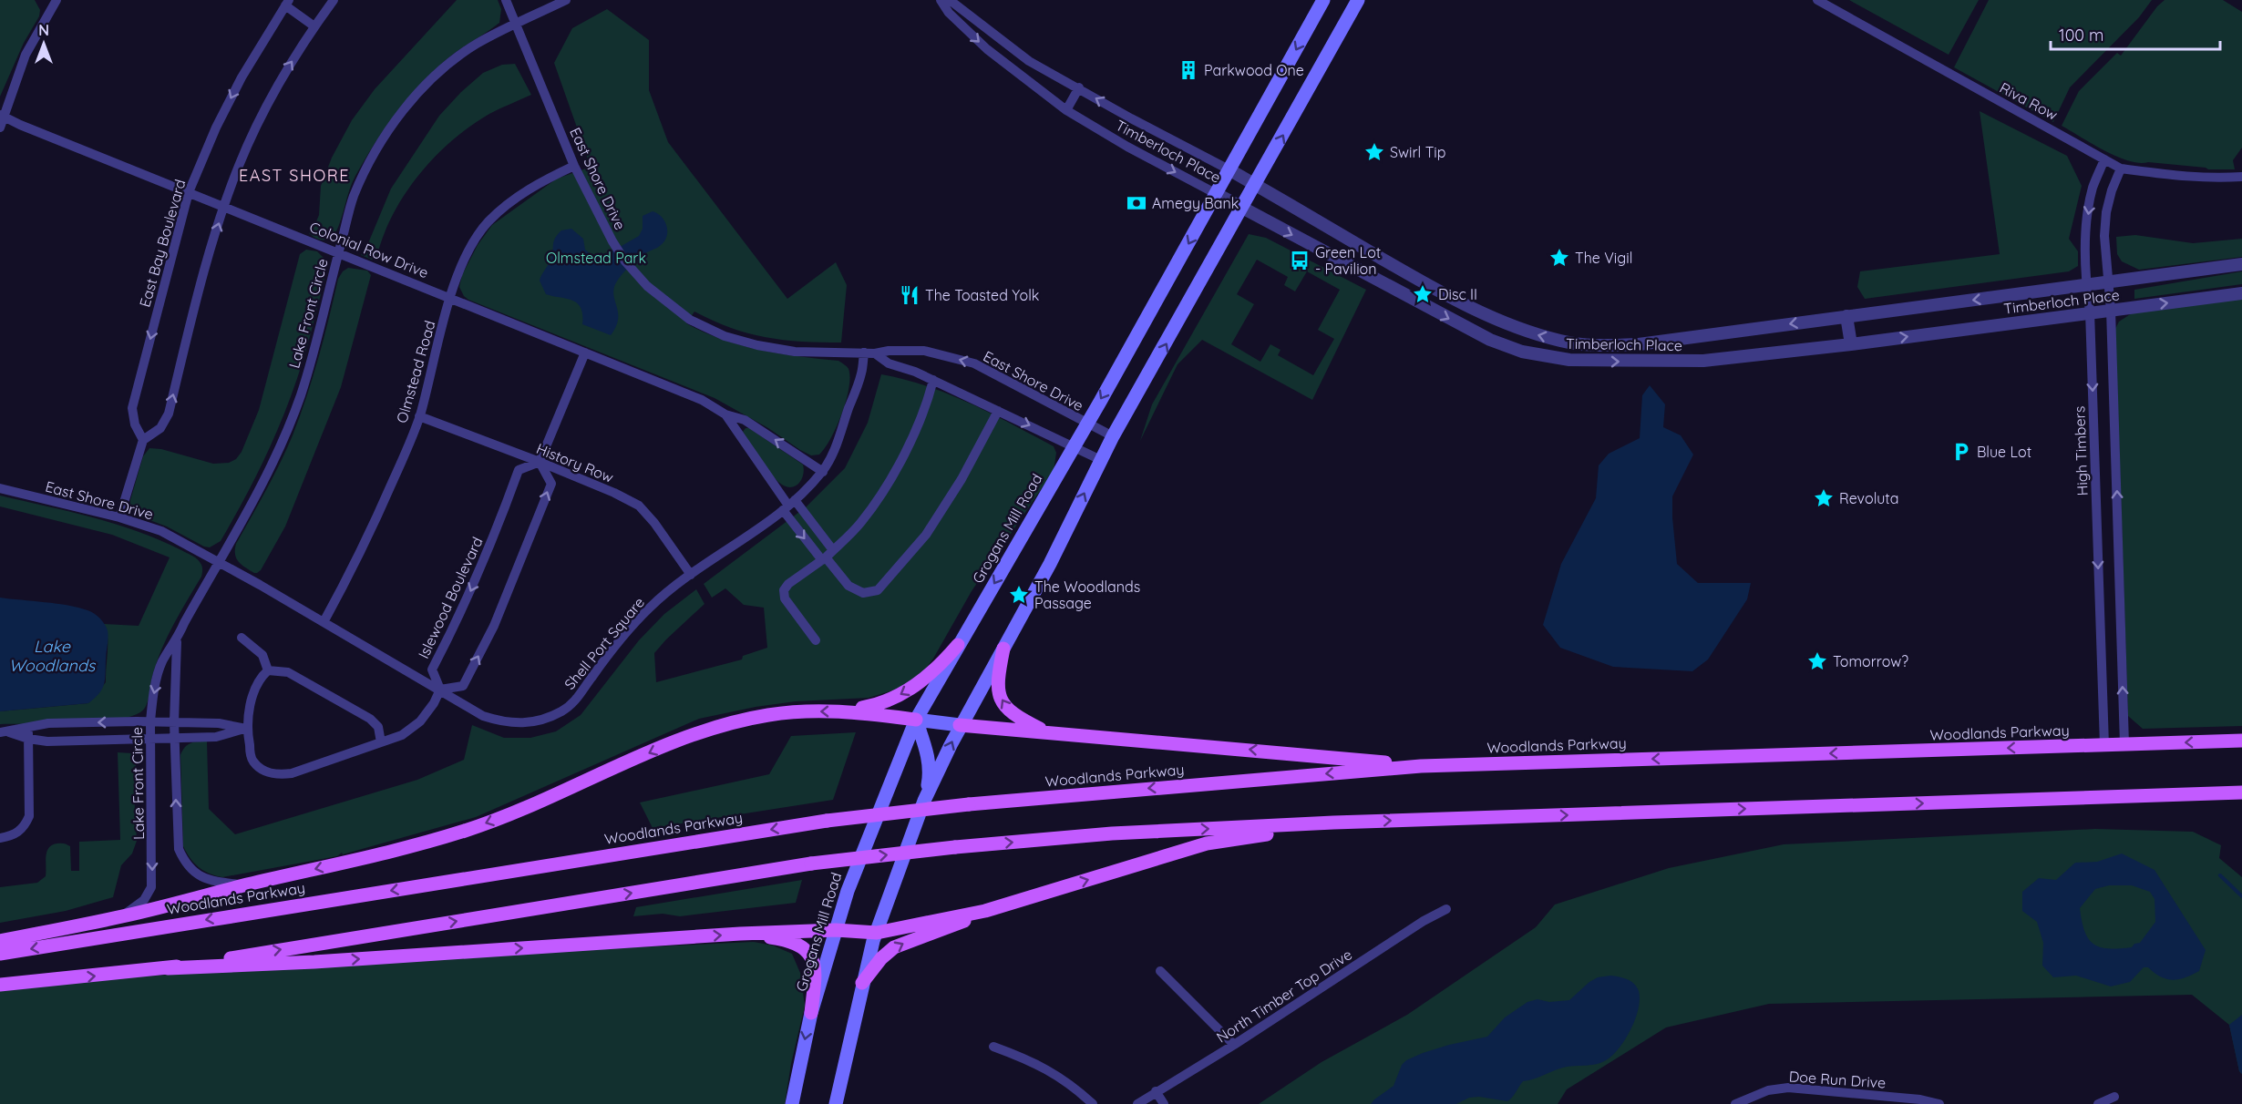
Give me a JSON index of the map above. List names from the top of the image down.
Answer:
{
  "streets": {
    "main road": ["Grogans Mill Road", "Woodlands Parkway"],
    "street": [
      "Riva Row",
      "Timberloch Place",
      "East Shore Drive",
      "East Bay Boulevard",
      "Colonial Row Drive",
      "Lake Front Circle",
      "Olmstead Road",
      "High Timbers",
      "History Row",
      "Islewood Boulevard",
      "Shell Port Square",
      "North Timber Top Drive",
      "Doe Run Drive"
    ]
  },
  "crossings": [
    ["Riva Row", "High Timbers"],
    ["Timberloch Place", "High Timbers"],
    ["Timberloch Place", "Grogans Mill Road"],
    ["East Shore Drive", "Lake Front Circle"],
    ["East Shore Drive", "Olmstead Road"],
    ["East Shore Drive", "Grogans Mill Road"],
    ["East Shore Drive", "Shell Port Square"],
    ["East Bay Boulevard", "Colonial Row Drive"],
    ["Colonial Row Drive", "Lake Front Circle"],
    ["Colonial Row Drive", "Olmstead Road"],
    ["Colonial Row Drive", "Shell Port Square"],
    ["Lake Front Circle", "Shell Port Square"],
    ["Olmstead Road", "History Row"],
    ["Olmstead Road", "Shell Port Square"],
    ["High Timbers", "Woodlands Parkway"],
    ["History Row", "Islewood Boulevard"],
    ["History Row", "Shell Port Square"],
    ["Islewood Boulevard", "Shell Port Square"]
  ],
  "districts": ["EAST SHORE"],
  "water": ["Lake Woodlands"],
  "parks": ["Olmstead Park"],
  "places": {
    "building": ["Parkwood One"],
    "place": [
      "Swirl Tip",
      "The Vigil",
      "Disc II",
      "Revoluta",
      "The Woodlands Passage",
      "Tomorrow?"
    ],
    "bank": ["Amegy Bank"],
    "bus stop": ["Green Lot - Pavilion"],
    "restaurant": ["The Toasted Yolk"],
    "parking": ["Blue Lot"]
  },
  "scale_bar": "100 m",
  "north": "top"
}
